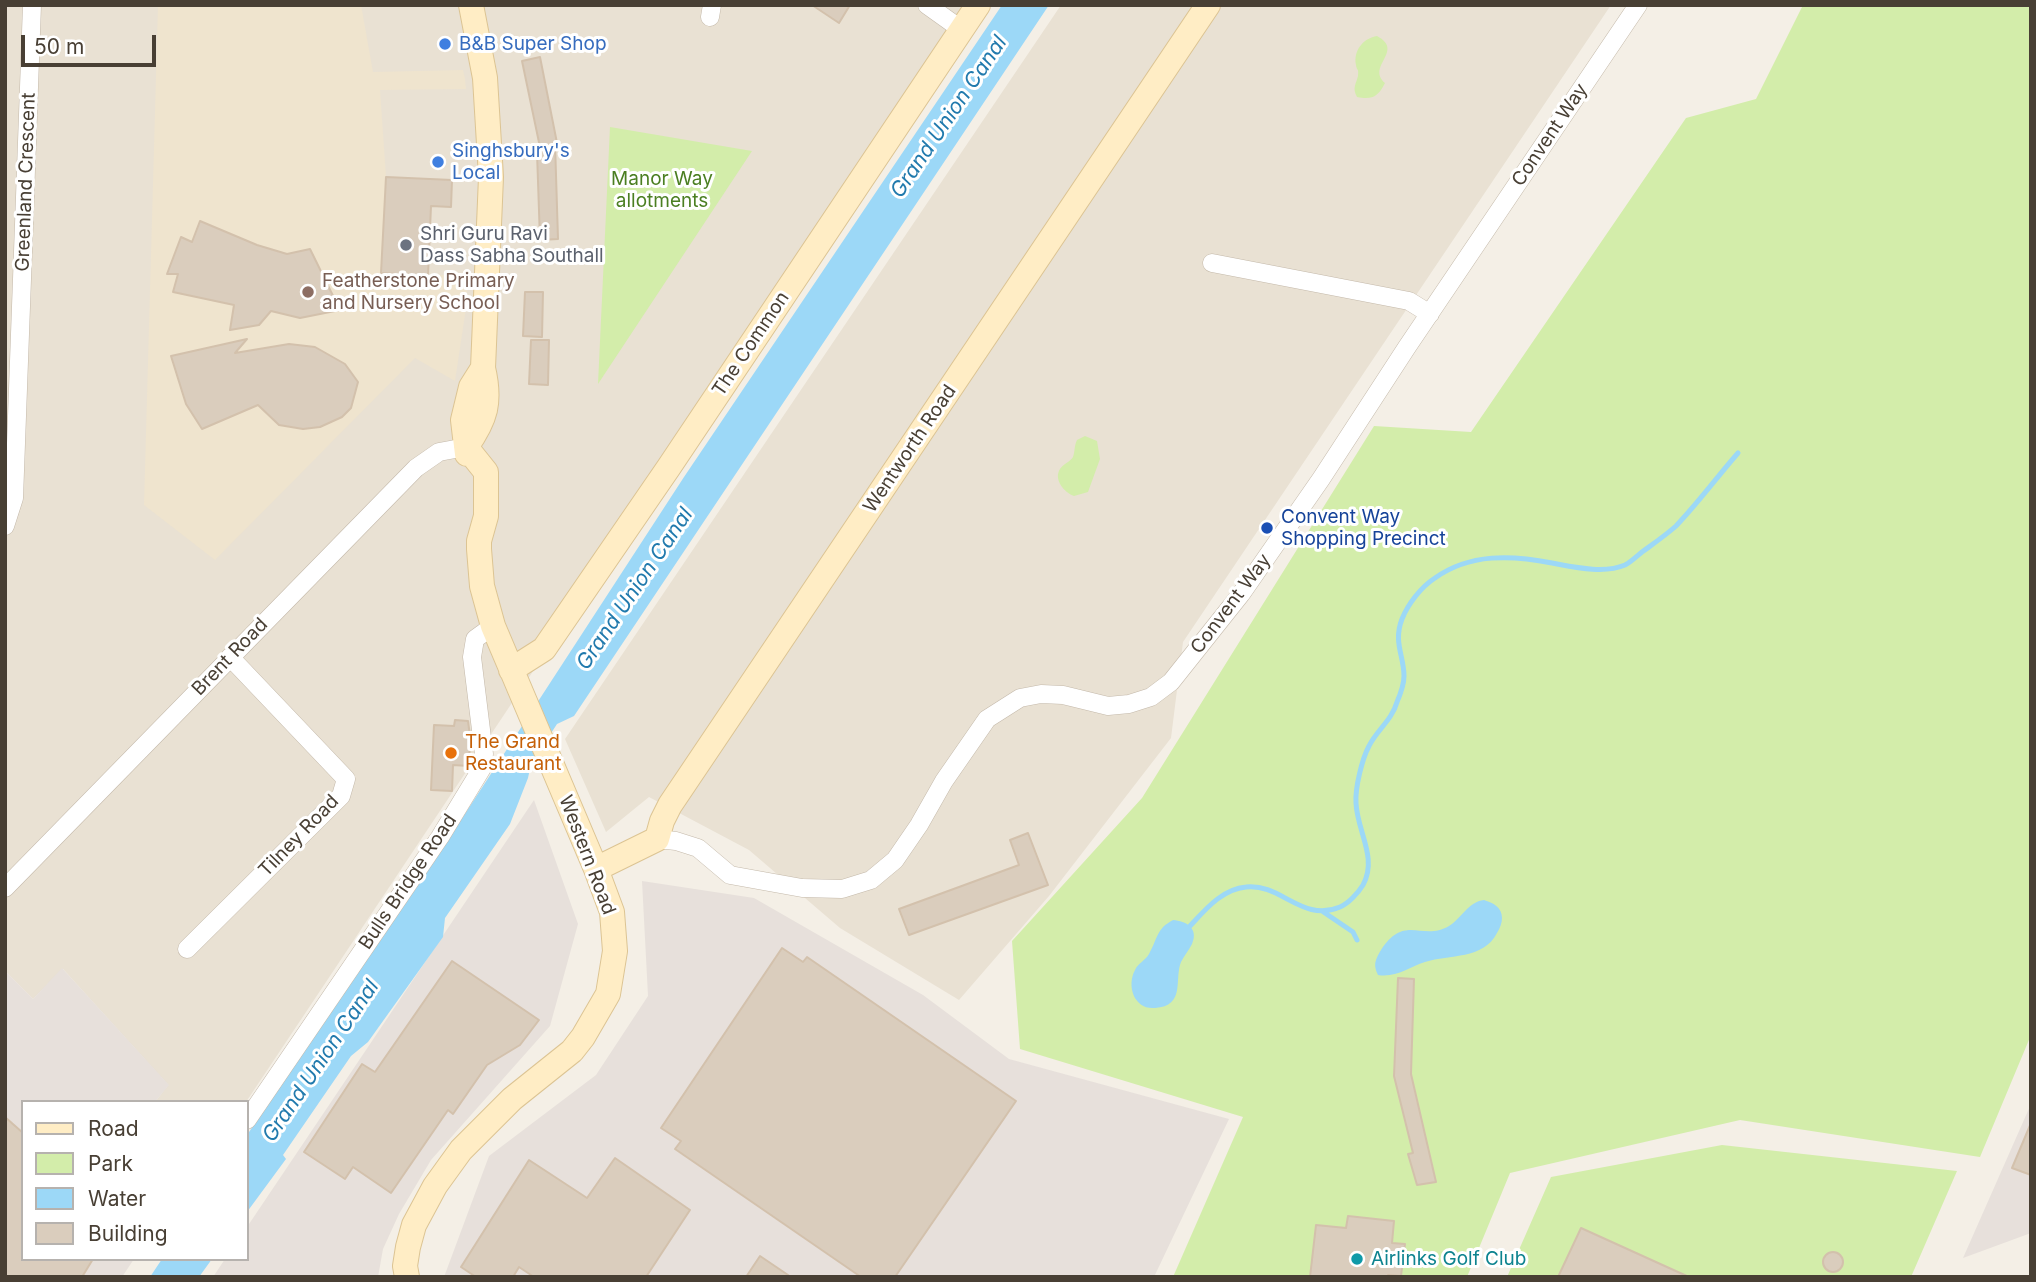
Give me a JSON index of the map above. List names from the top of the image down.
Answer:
{
  "streets": {
    "street": [
      "Convent Way",
      "Greenland Crescent",
      "The Common",
      "Wentworth Road",
      "Brent Road",
      "Tilney Road",
      "Western Road",
      "Bulls Bridge Road"
    ]
  },
  "crossings": [
    ["Convent Way", "Wentworth Road"],
    ["The Common", "Western Road"],
    ["Brent Road", "Tilney Road"],
    ["Brent Road", "Western Road"],
    ["Western Road", "Bulls Bridge Road"]
  ],
  "water": ["Grand Union Canal"],
  "parks": ["Manor Way allotments"],
  "places": [
    "B&B Super Shop",
    "Singhsbury's Local",
    "Shri Guru Ravi Dass Sabha Southall",
    "Featherstone Primary and Nursery School",
    "Convent Way Shopping Precinct",
    "The Grand Restaurant",
    "Airlinks Golf Club"
  ],
  "legend": [
    "Road",
    "Park",
    "Water",
    "Building"
  ],
  "scale_bar": "50 m"
}
